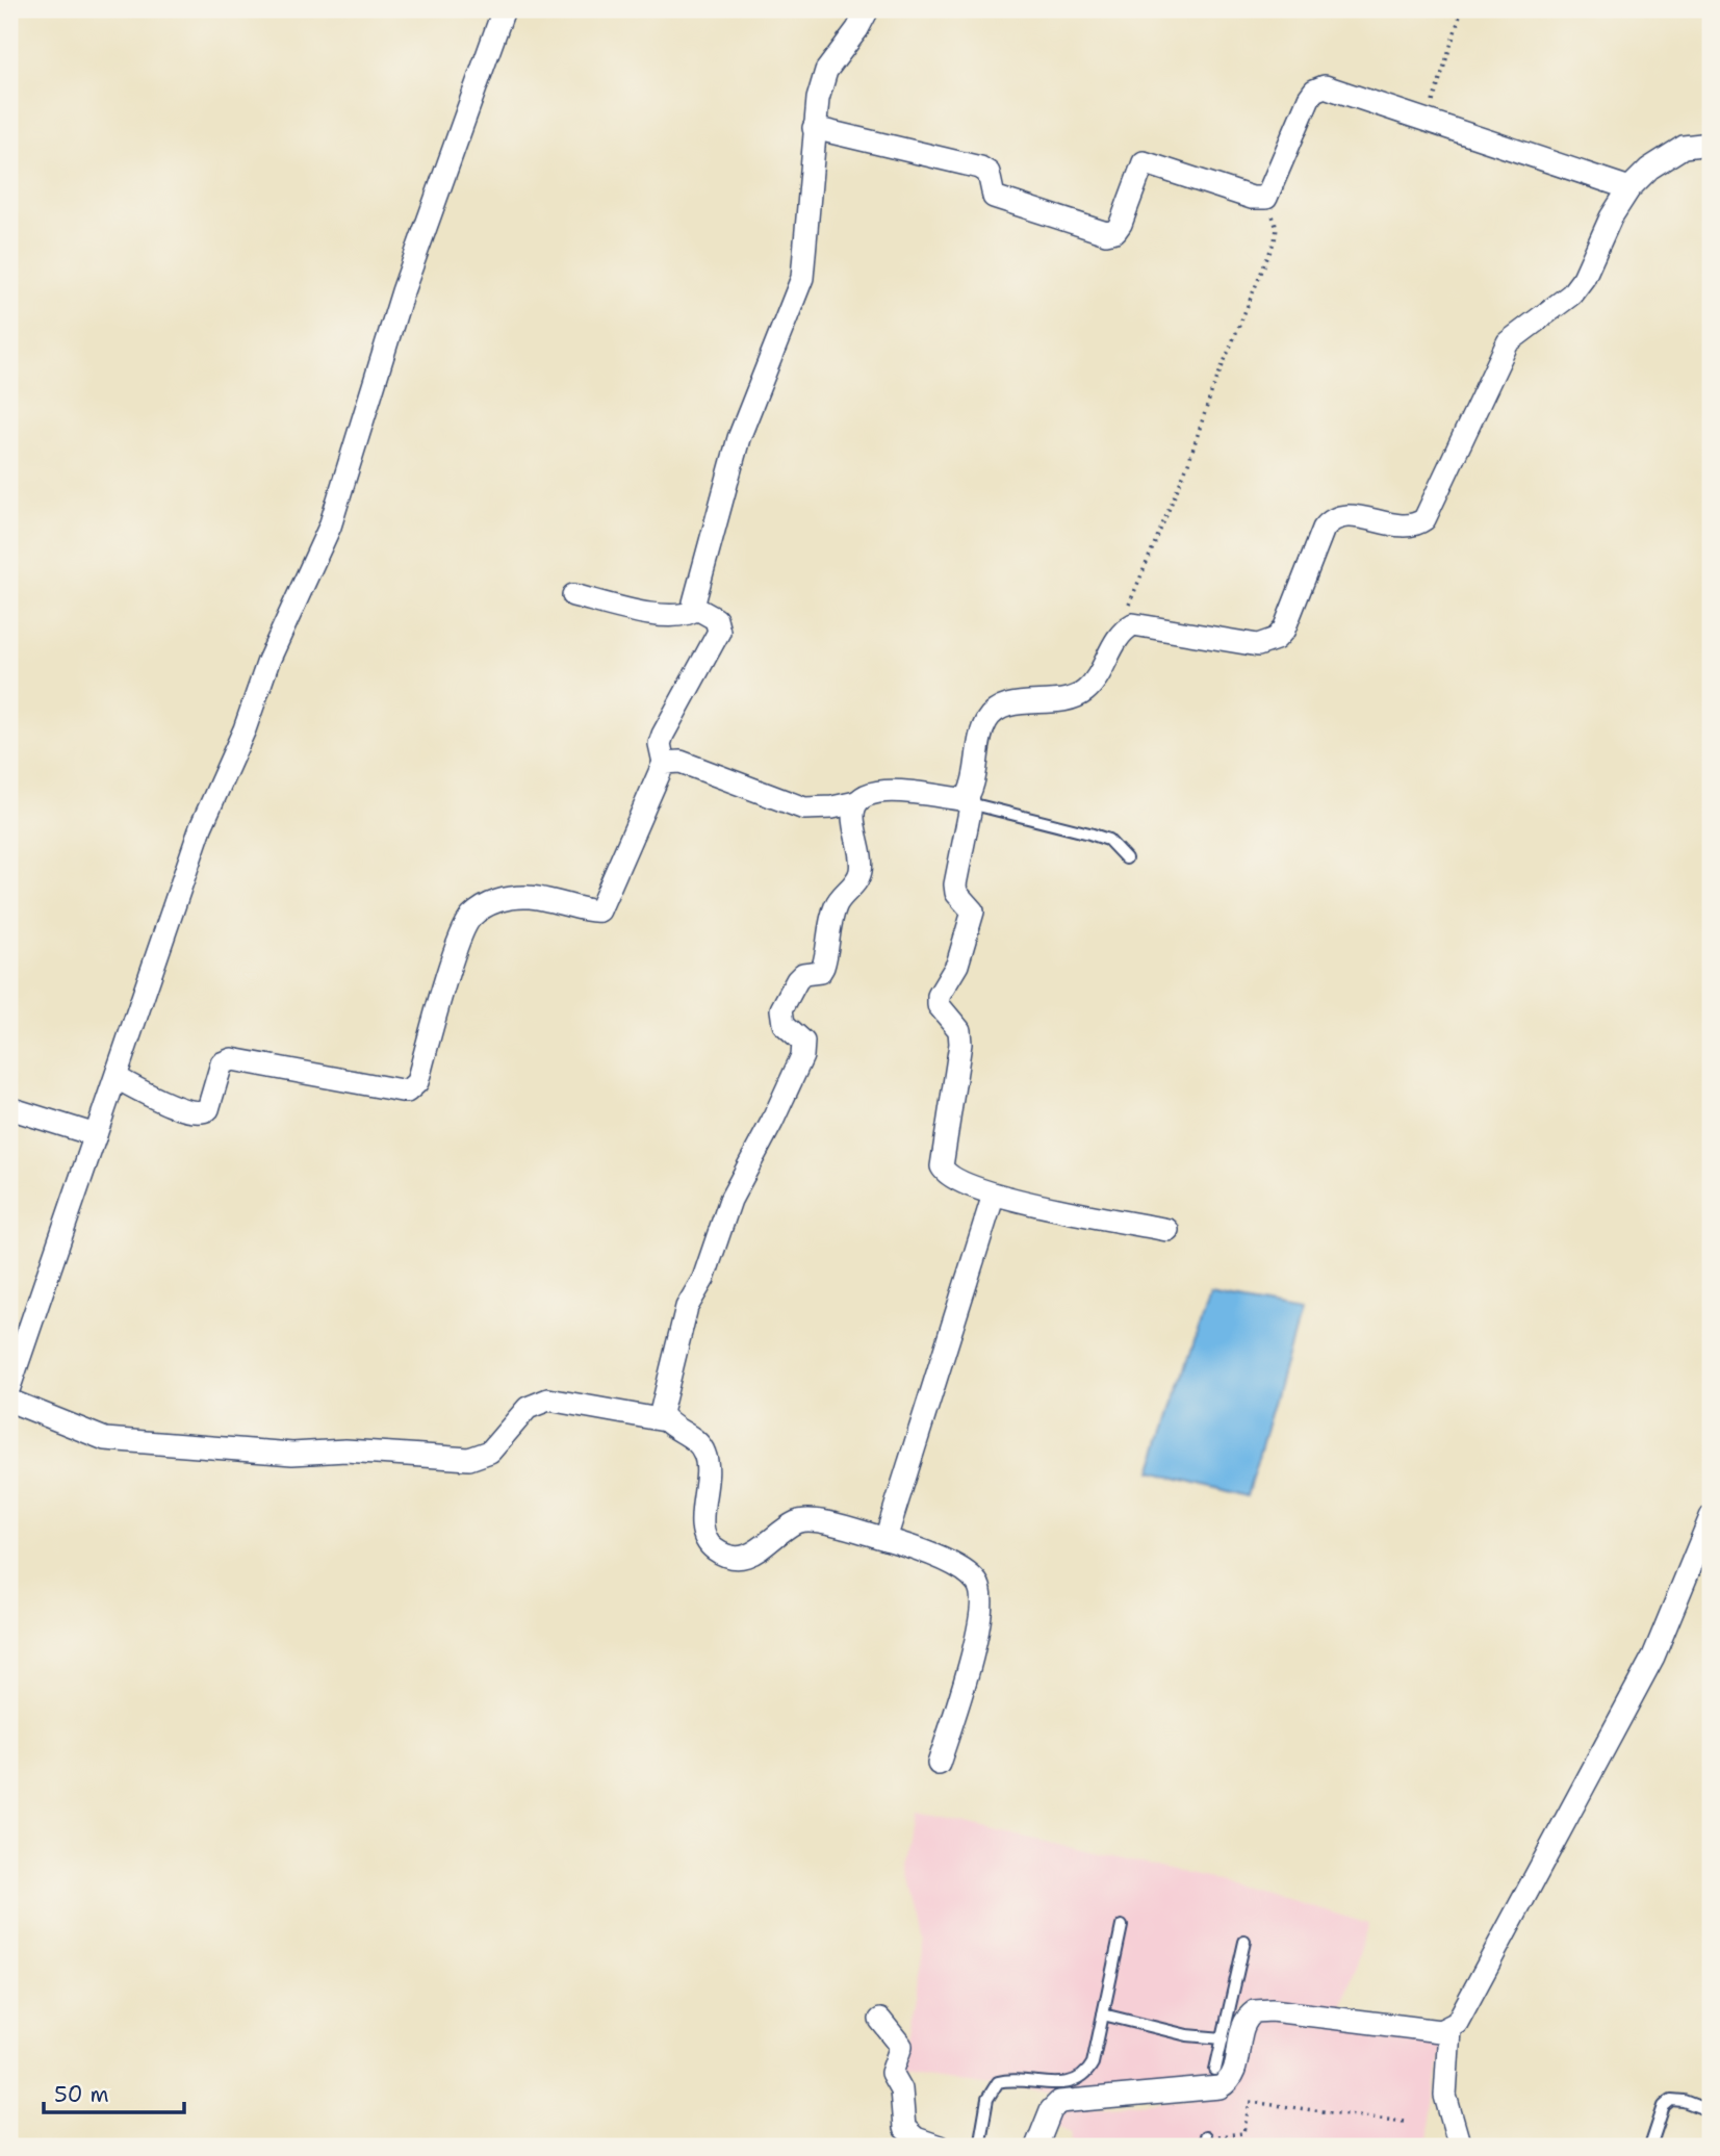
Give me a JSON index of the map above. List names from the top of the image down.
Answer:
{
  "scale_bar": "50 m"
}
